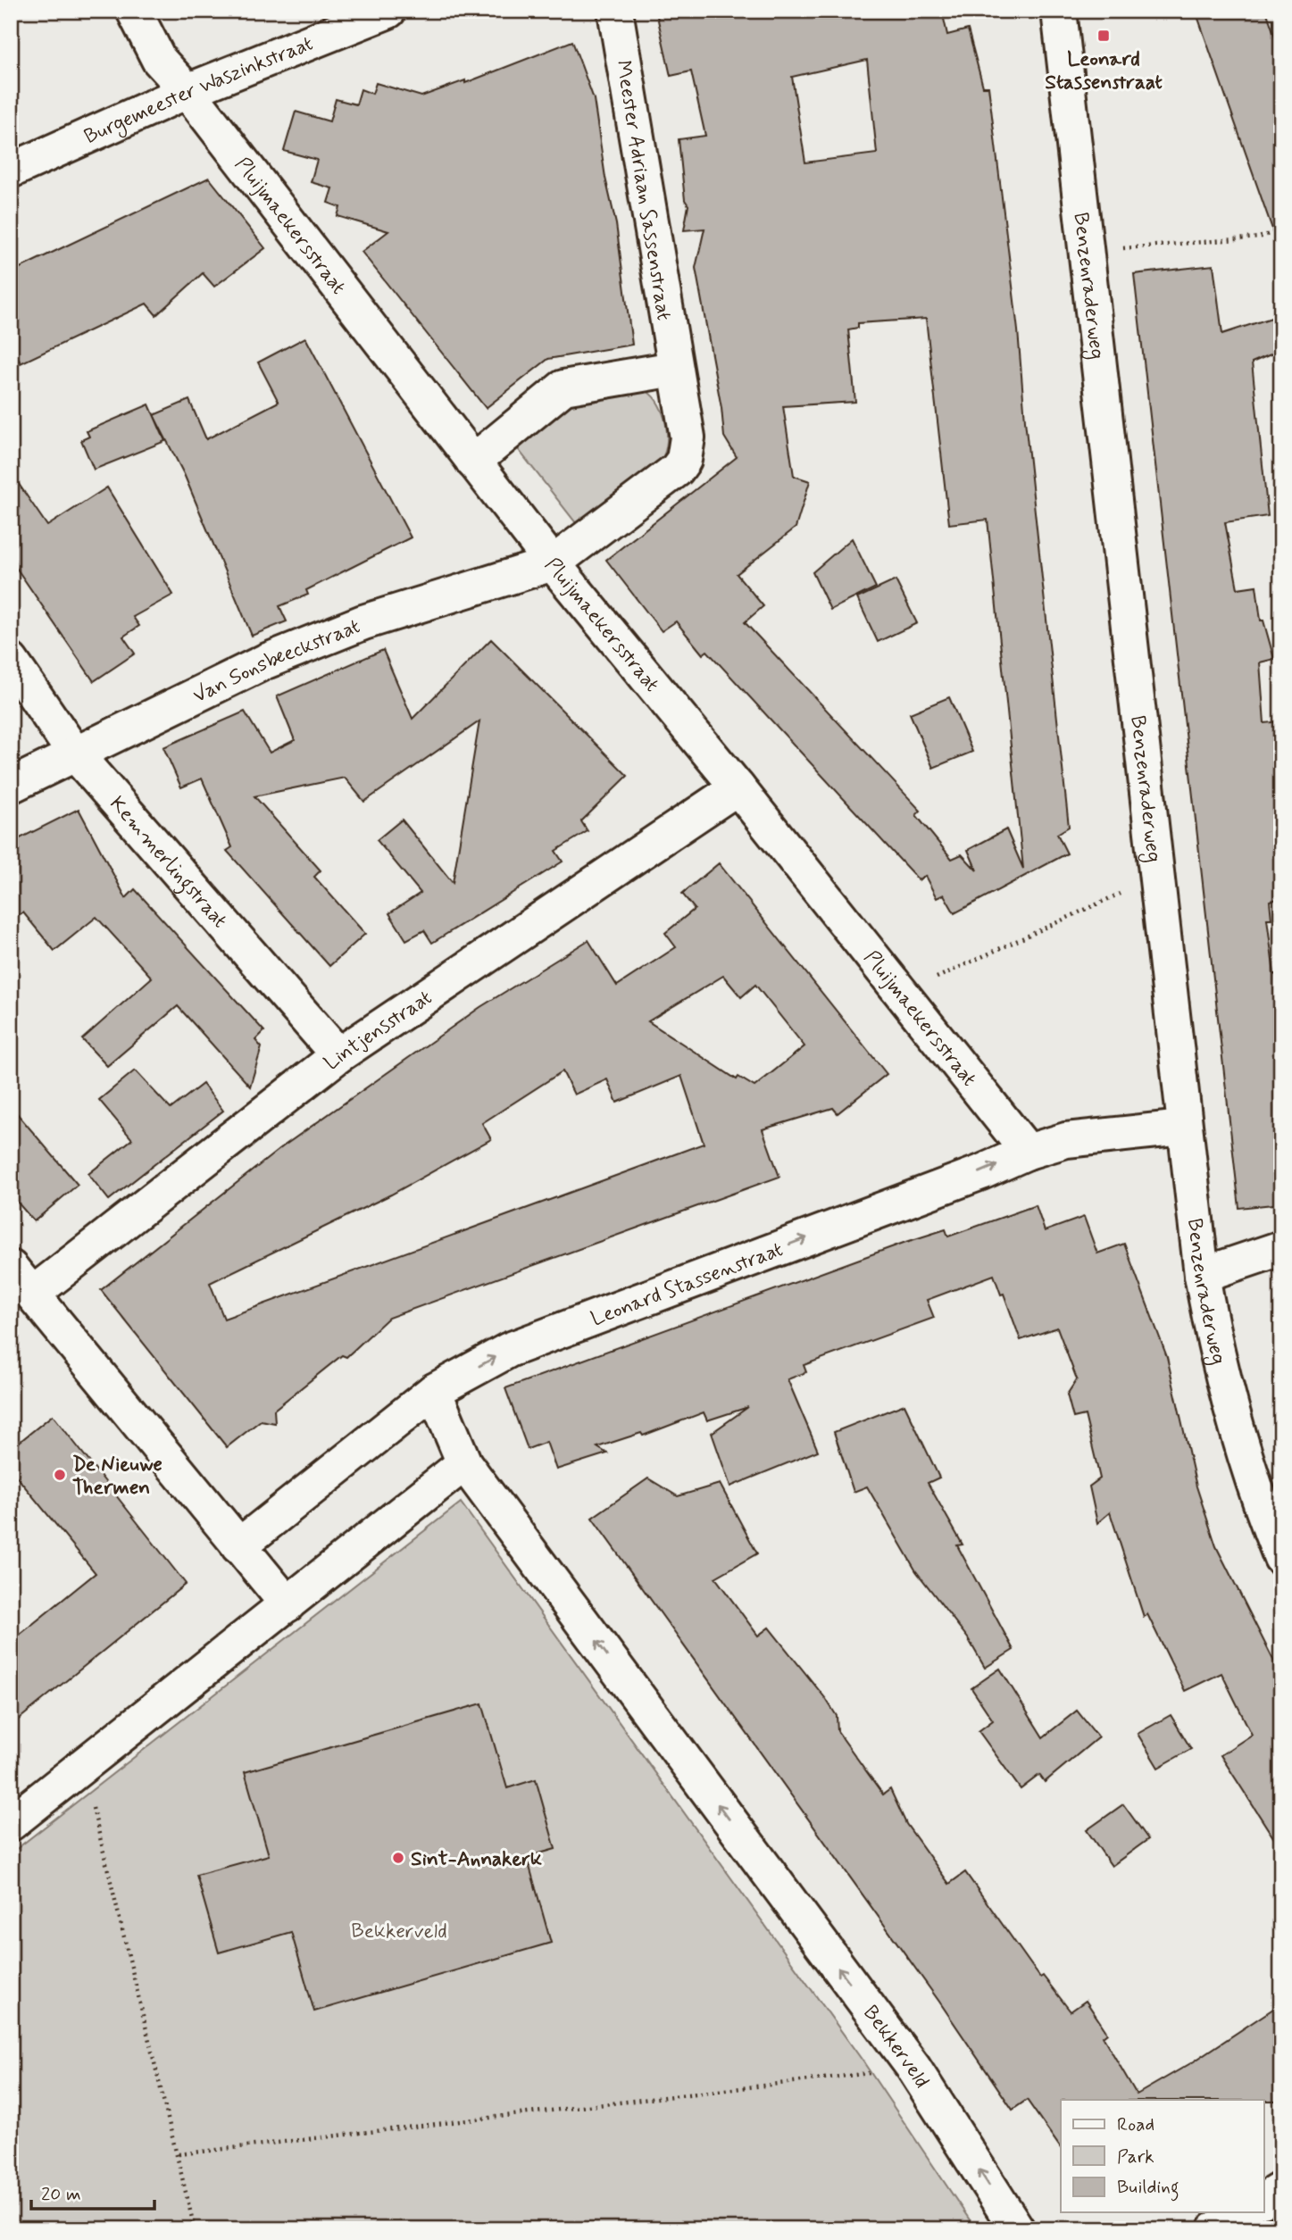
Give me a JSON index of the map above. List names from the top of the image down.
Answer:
{
  "streets": {
    "street": [
      "Burgemeester Waszinkstraat",
      "Meester Adriaan Sassenstraat",
      "Pluijmaekersstraat",
      "Benzenraderweg",
      "Van Sonsbeeckstraat",
      "Kemmerlingstraat",
      "Lintjensstraat",
      "Leonard Stassenstraat",
      "Bekkerveld"
    ]
  },
  "crossings": [
    ["Burgemeester Waszinkstraat", "Pluijmaekersstraat"],
    ["Meester Adriaan Sassenstraat", "Pluijmaekersstraat"],
    ["Meester Adriaan Sassenstraat", "Van Sonsbeeckstraat"],
    ["Pluijmaekersstraat", "Van Sonsbeeckstraat"],
    ["Pluijmaekersstraat", "Lintjensstraat"],
    ["Pluijmaekersstraat", "Leonard Stassenstraat"],
    ["Benzenraderweg", "Leonard Stassenstraat"],
    ["Van Sonsbeeckstraat", "Kemmerlingstraat"],
    ["Kemmerlingstraat", "Lintjensstraat"],
    ["Leonard Stassenstraat", "Bekkerveld"]
  ],
  "one_way": ["Leonard Stassenstraat", "Bekkerveld"],
  "parks": ["Bekkerveld"],
  "places": {
    "transit": ["Leonard Stassenstraat"],
    "other": ["De Nieuwe Thermen", "Sint-Annakerk"]
  },
  "legend": ["Road", "Park", "Building"],
  "scale_bar": "20 m"
}
